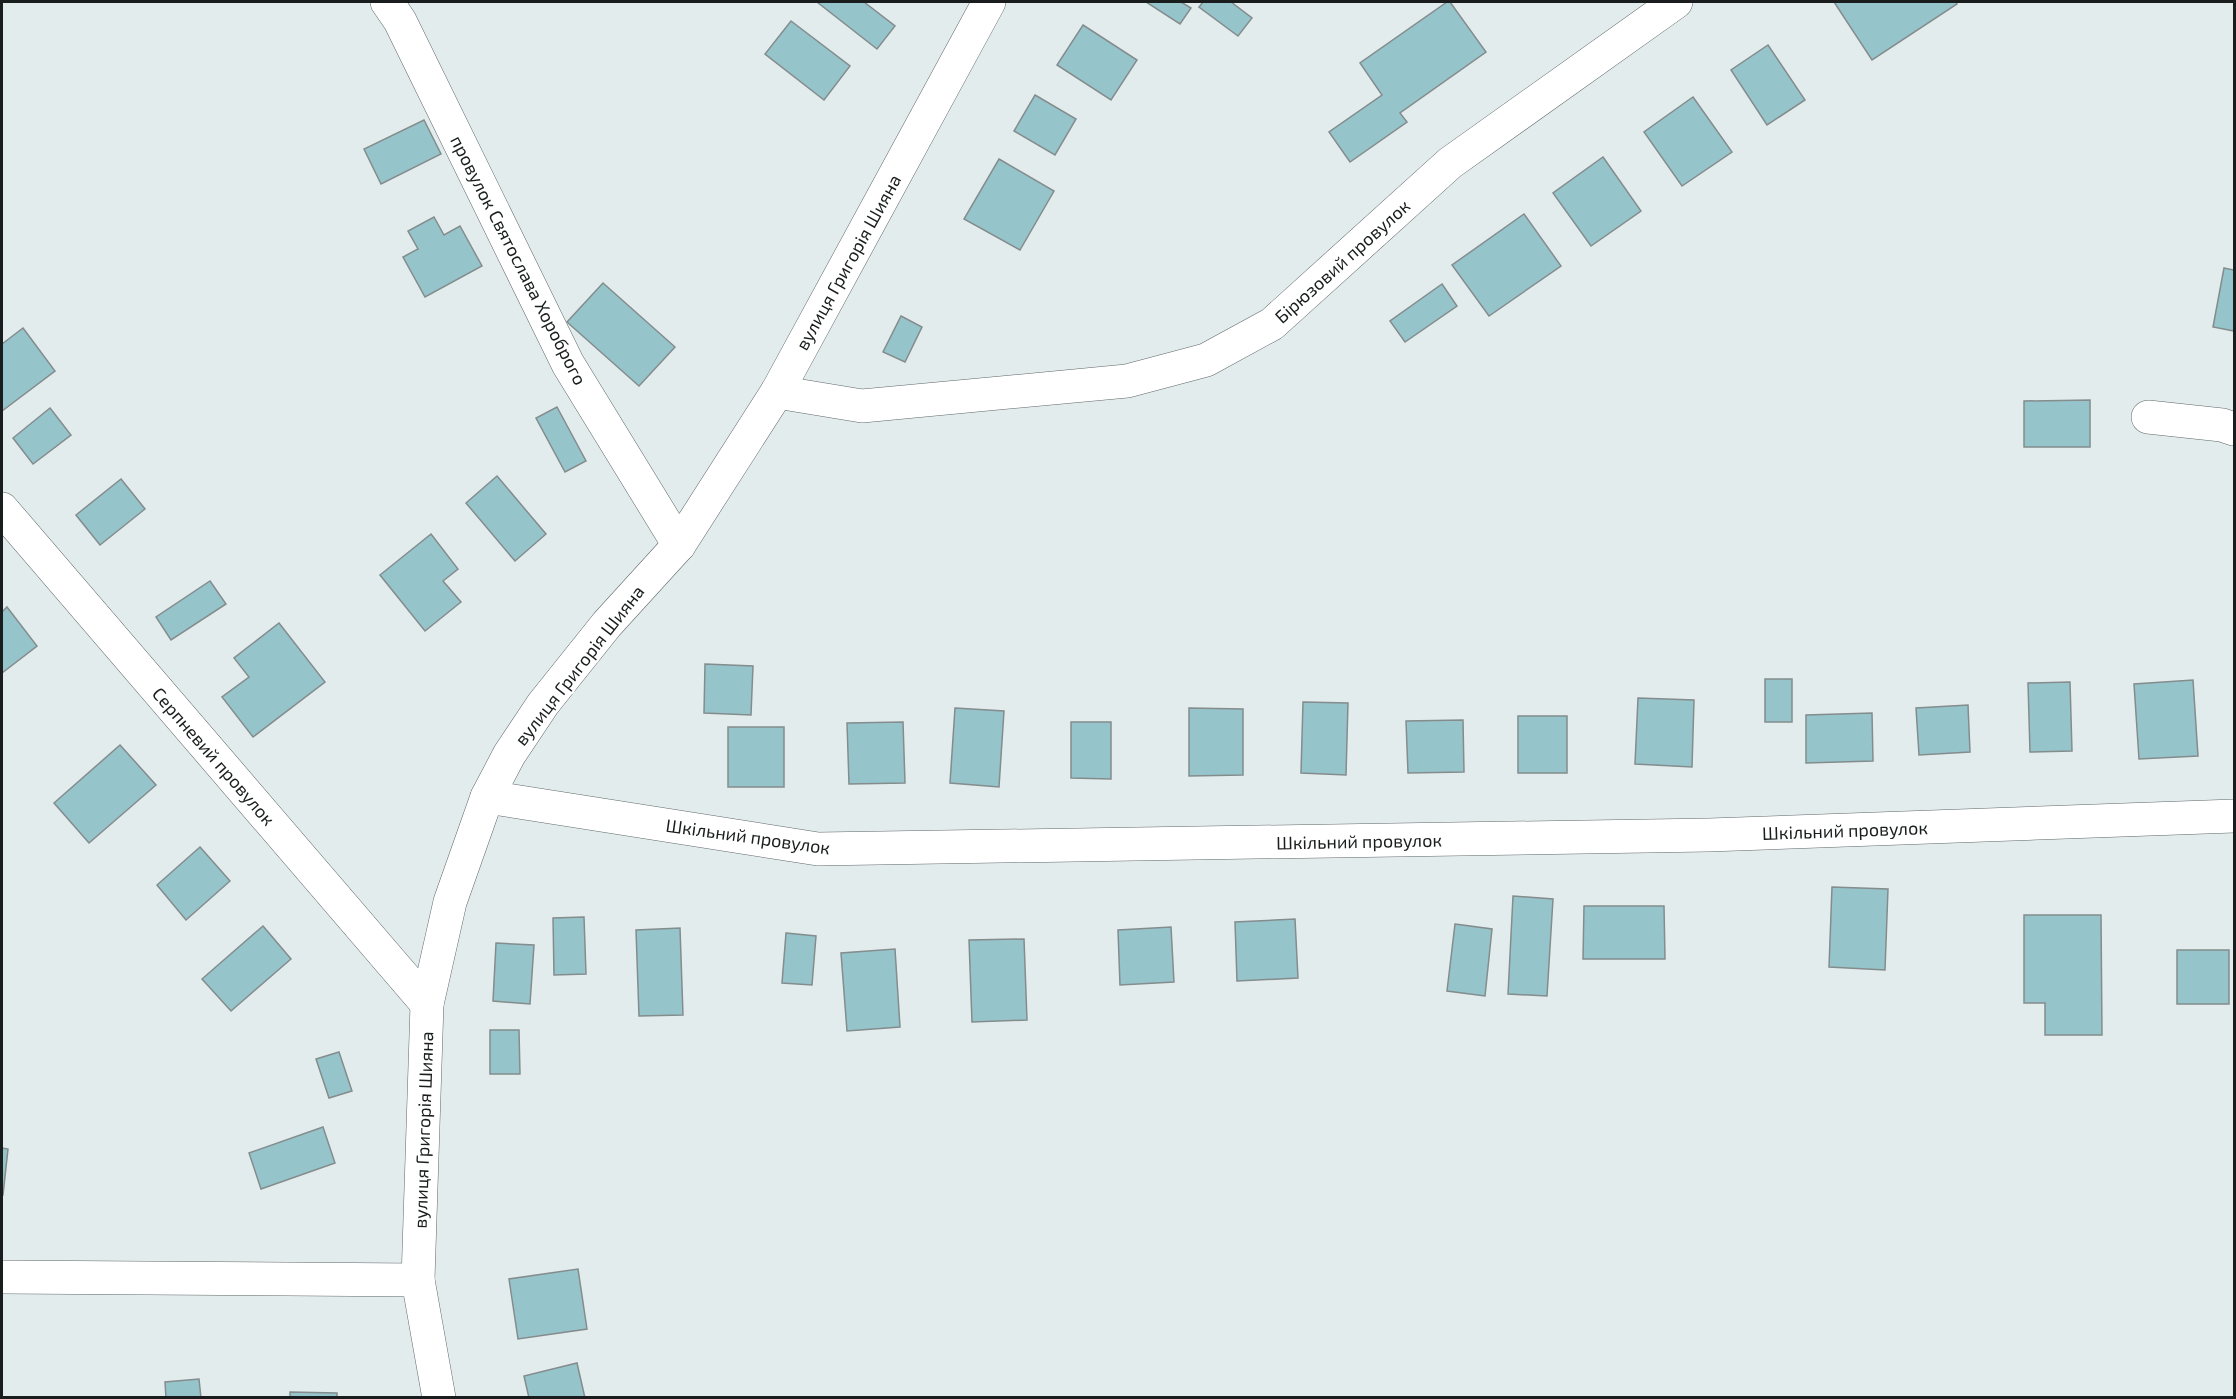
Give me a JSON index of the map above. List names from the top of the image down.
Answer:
{
  "streets": {
    "street": [
      "провулок Святослава Хороброго",
      "Бірюзовий провулок",
      "вулиця Григорія Шияна",
      "Серпневий провулок",
      "Шкільний провулок"
    ]
  },
  "crossings": [
    ["провулок Святослава Хороброго", "вулиця Григорія Шияна"],
    ["Бірюзовий провулок", "вулиця Григорія Шияна"],
    ["вулиця Григорія Шияна", "Серпневий провулок"],
    ["вулиця Григорія Шияна", "Шкільний провулок"]
  ]
}
